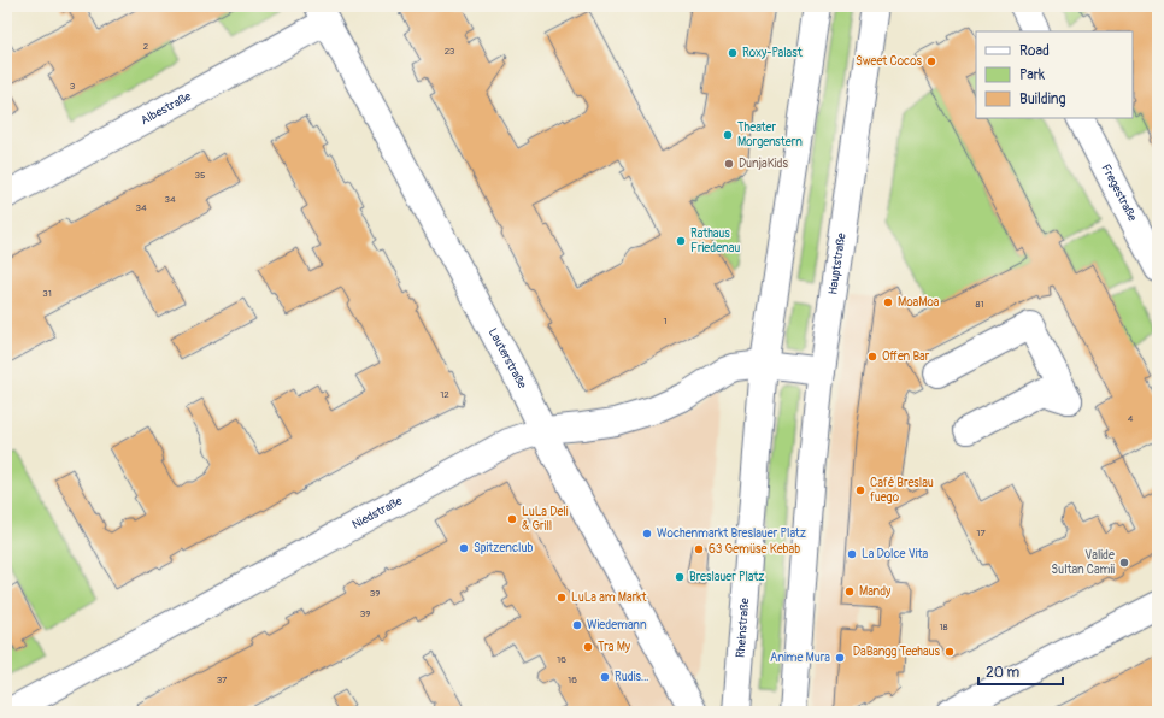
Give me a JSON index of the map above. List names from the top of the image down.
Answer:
{
  "streets": {
    "street": [
      "Albestraße",
      "Fregestraße",
      "Hauptstraße",
      "Lauterstraße",
      "Niedstraße",
      "Rheinstraße"
    ]
  },
  "crossings": [
    ["Albestraße", "Lauterstraße"],
    ["Hauptstraße", "Niedstraße"],
    ["Lauterstraße", "Niedstraße"],
    ["Niedstraße", "Rheinstraße"]
  ],
  "places": [
    "Roxy-Palast",
    "Sweet Cocos",
    "Theater Morgenstern",
    "DunjaKids",
    "Rathaus Friedenau",
    "MoaMoa",
    "Offen Bar",
    "Café Breslau fuego",
    "LuLa Deli & Grill",
    "Wochenmarkt Breslauer Platz",
    "Spitzenclub",
    "63 Gemüse Kebab",
    "La Dolce Vita",
    "Valide Sultan Camii",
    "Breslauer Platz",
    "Mandy",
    "LuLa am Markt",
    "Wiedemann",
    "Tra My",
    "DaBangg Teehaus",
    "Anime Mura",
    "Rudis..."
  ],
  "house_numbers": [
    "2",
    "23",
    "3",
    "35",
    "34",
    "34",
    "31",
    "81",
    "1",
    "12",
    "4",
    "17",
    "39",
    "39",
    "18",
    "16",
    "37",
    "16"
  ],
  "legend": ["Road", "Park", "Building"],
  "scale_bar": "20 m"
}
